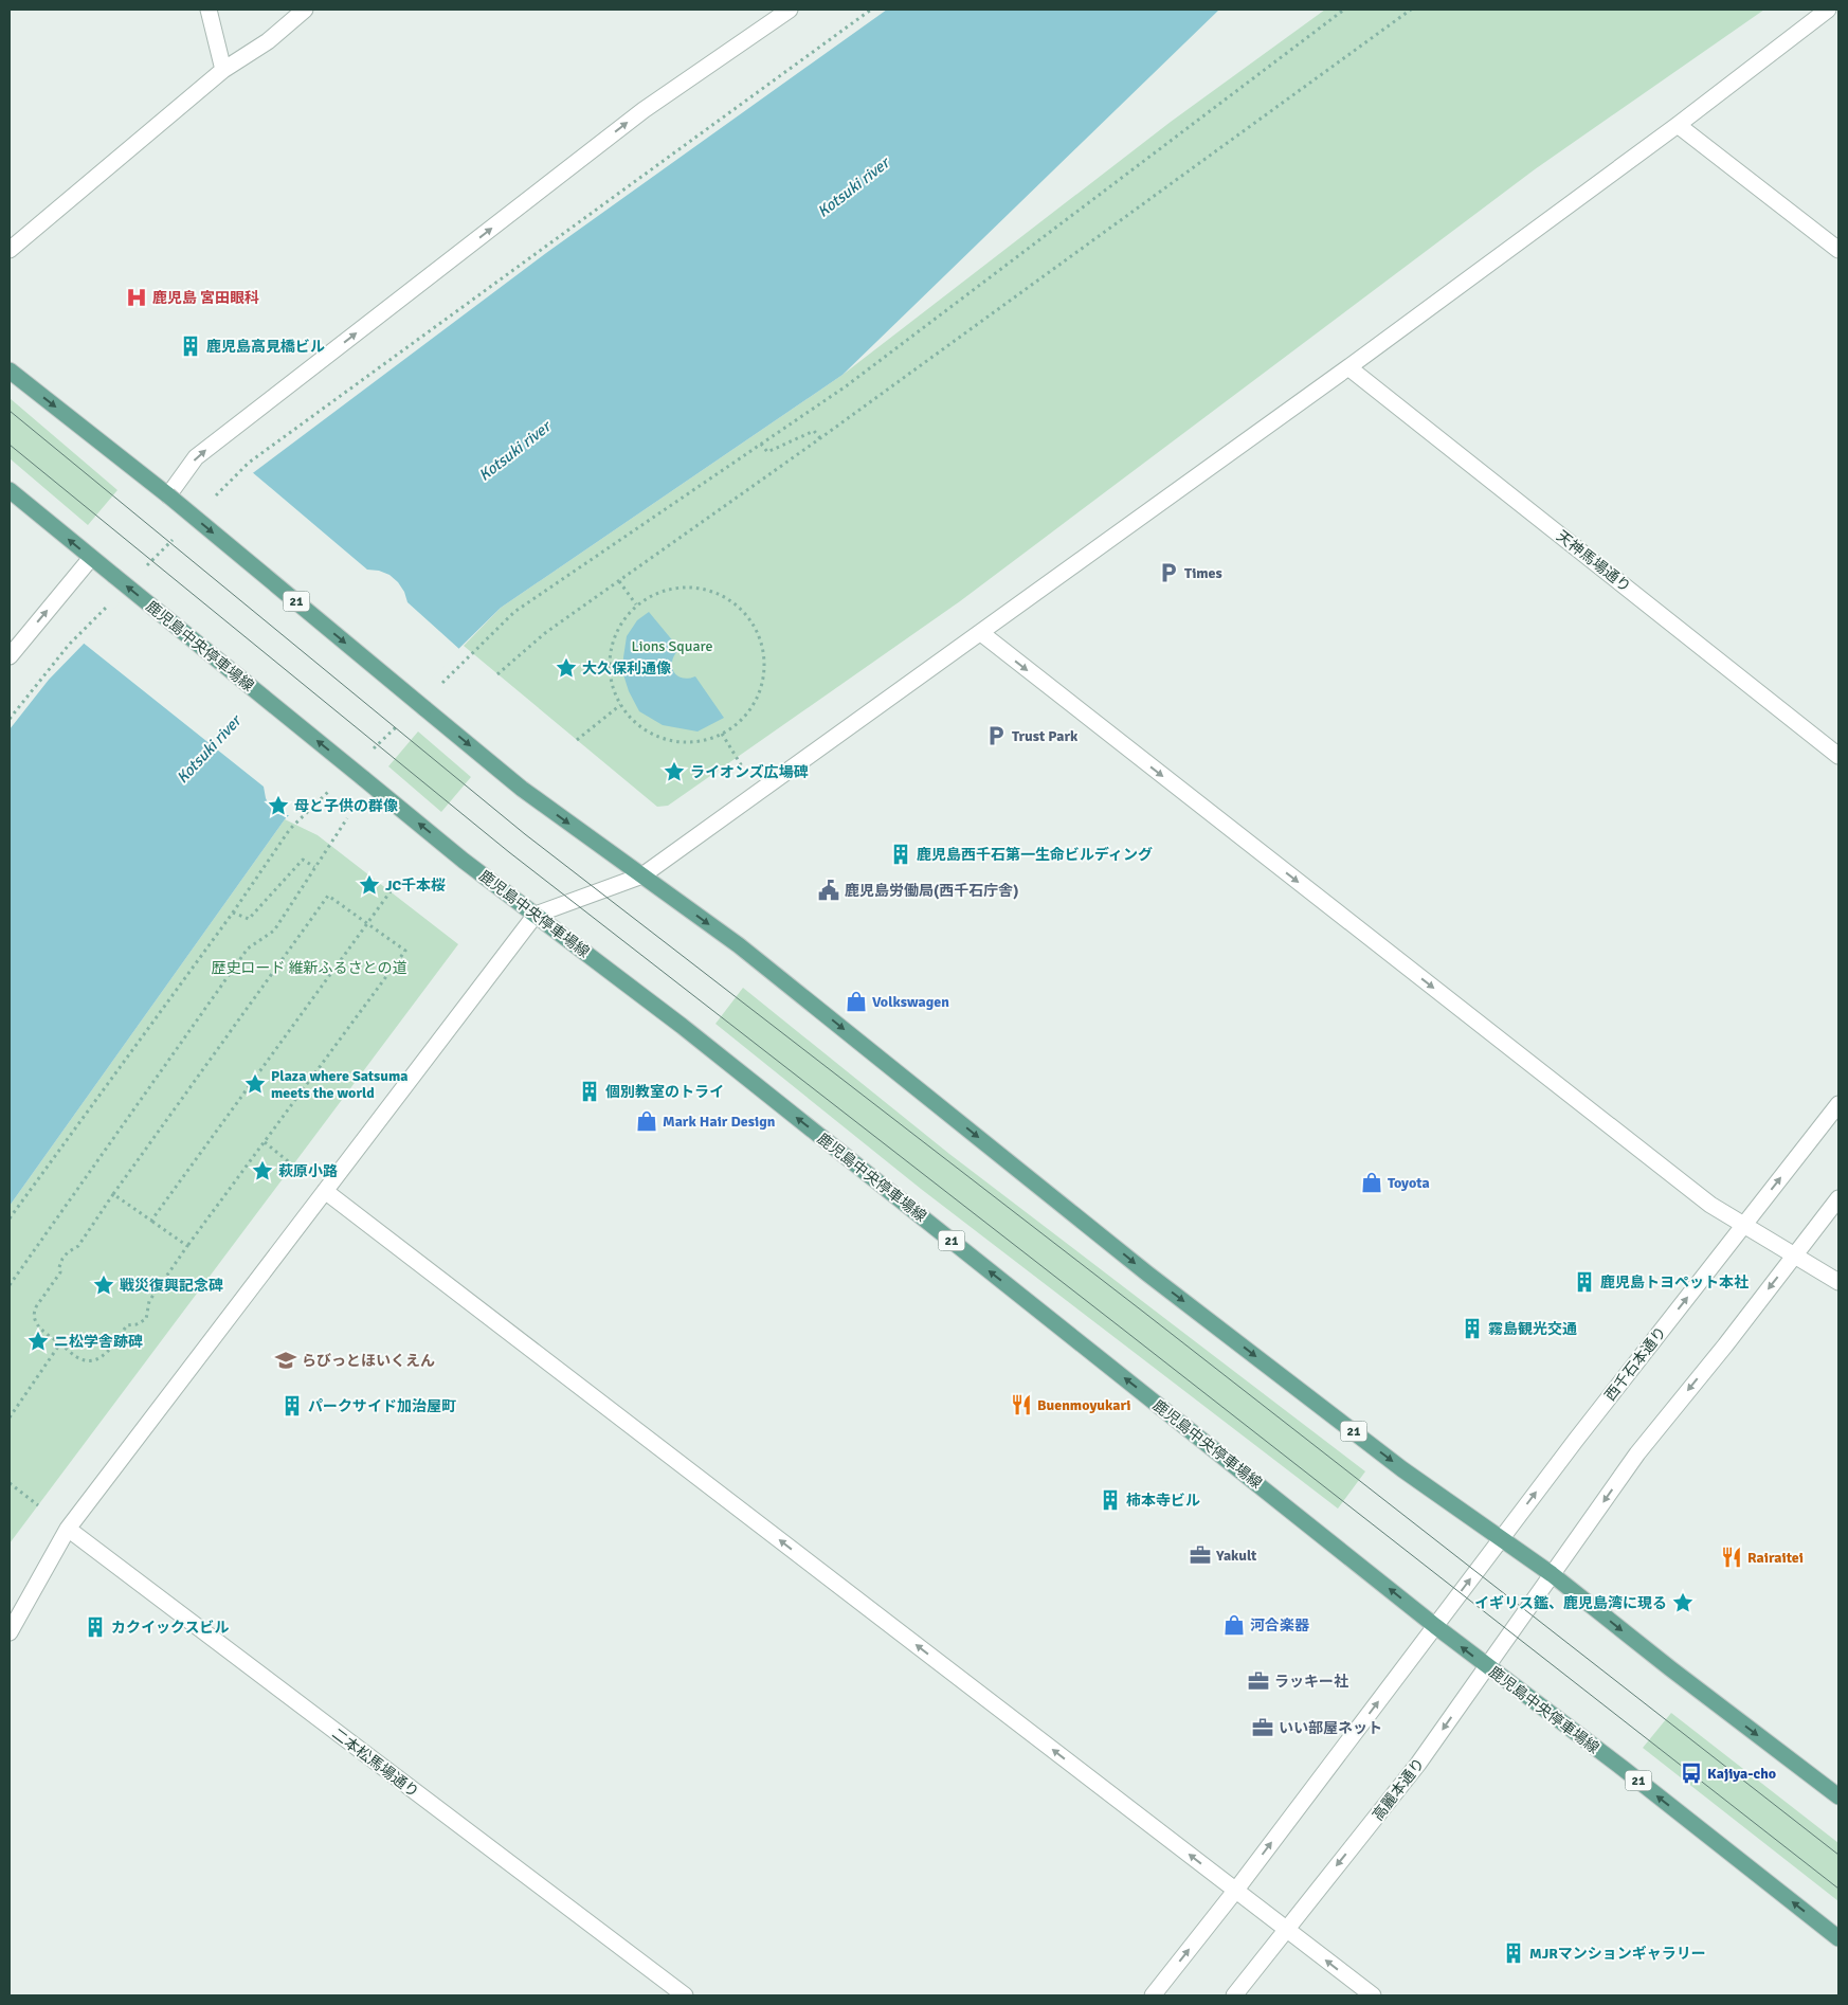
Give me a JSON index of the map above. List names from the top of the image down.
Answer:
{
  "streets": {
    "main road": ["21", "鹿児島中央停車場線"],
    "street": [
      "天神馬場通り",
      "西千石本通り",
      "二本松馬場通り",
      "高麗本通り"
    ]
  },
  "crossings": [
    ["21", "西千石本通り"],
    ["21", "高麗本通り"],
    ["鹿児島中央停車場線", "西千石本通り"],
    ["鹿児島中央停車場線", "高麗本通り"]
  ],
  "water": ["Kotsuki river"],
  "parks": ["Lions Square", "歴史ロード 維新ふるさとの道"],
  "places": {
    "hospital": ["鹿児島 宮田眼科"],
    "building": [
      "鹿児島高見橋ビル",
      "鹿児島西千石第一生命ビルディング",
      "個別教室のトライ",
      "鹿児島トヨペット本社",
      "霧島観光交通",
      "パークサイド加治屋町",
      "柿本寺ビル",
      "カクイックスビル",
      "MJRマンションギャラリー"
    ],
    "parking": ["Times", "Trust Park"],
    "place": [
      "大久保利通像",
      "ライオンズ広場碑",
      "母と子供の群像",
      "JC千本桜",
      "Plaza where Satsuma meets the world",
      "萩原小路",
      "戦災復興記念碑",
      "ニ松学舎跡碑",
      "イギリス鑑、鹿児島湾に現る"
    ],
    "public building": ["鹿児島労働局(西千石庁舎)"],
    "shop": [
      "Volkswagen",
      "Mark Hair Design",
      "Toyota",
      "河合楽器"
    ],
    "school or university": ["らびっとほいくえん"],
    "restaurant": ["Buenmoyukari", "Rairaitei"],
    "office": ["Yakult", "ラッキー社", "いい部屋ネット"],
    "bus stop": ["Kajiya-cho"]
  }
}
